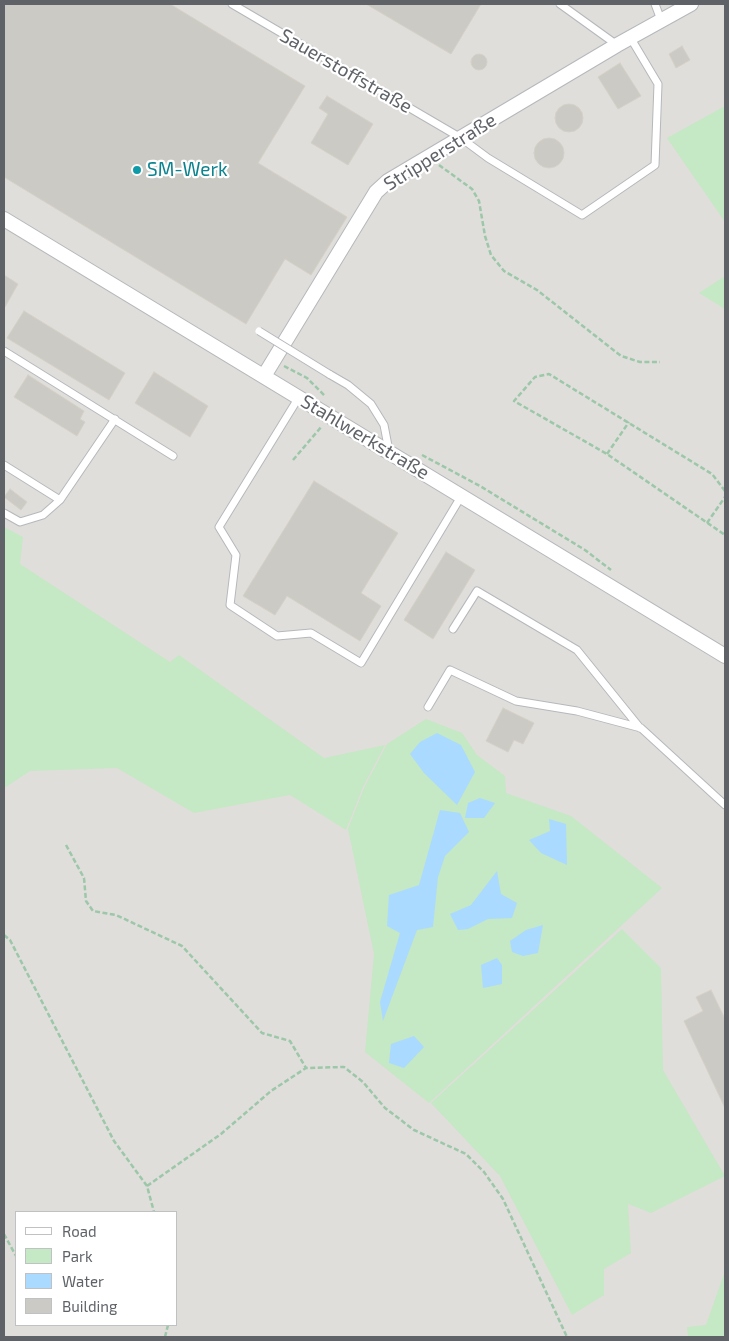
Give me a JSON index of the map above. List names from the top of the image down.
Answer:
{
  "streets": {
    "street": ["Stripperstraße", "Stahlwerkstraße"],
    "lane": ["Sauerstoffstraße"]
  },
  "crossings": [
    ["Sauerstoffstraße", "Stripperstraße"],
    ["Stripperstraße", "Stahlwerkstraße"]
  ],
  "places": ["SM-Werk"],
  "legend": [
    "Road",
    "Park",
    "Water",
    "Building"
  ]
}
